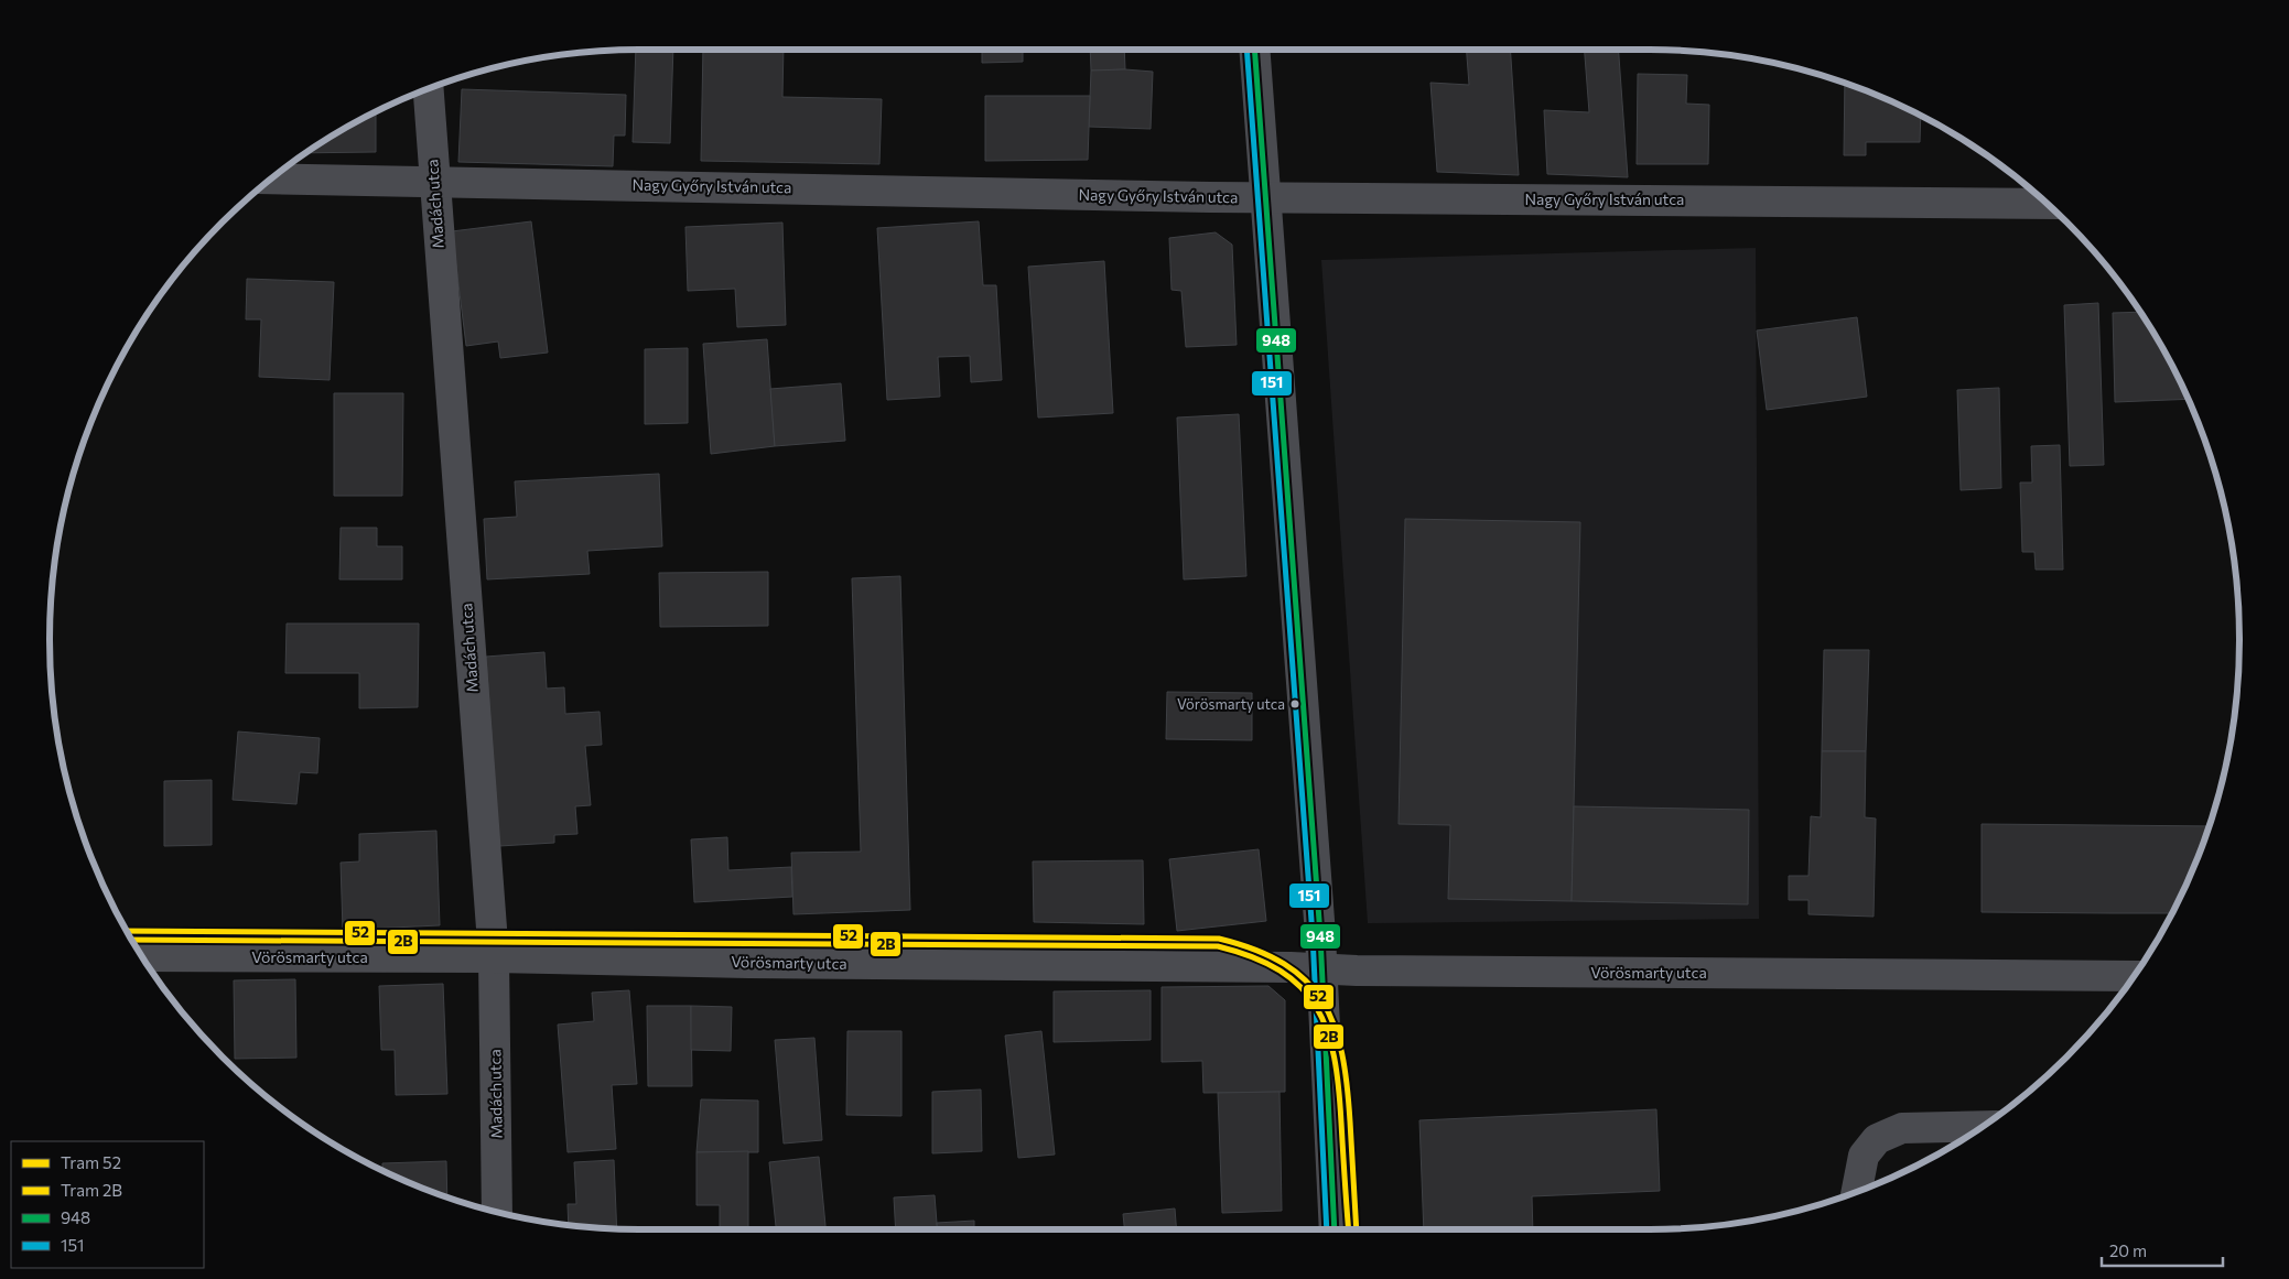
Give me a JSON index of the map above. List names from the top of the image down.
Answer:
{
  "streets": {
    "street": ["Nagy Győry István utca", "Madách utca", "Vörösmarty utca"]
  },
  "crossings": [
    ["Nagy Győry István utca", "Madách utca"],
    ["Madách utca", "Vörösmarty utca"]
  ],
  "places": ["Vörösmarty utca"],
  "lines": [
    "transit line 948",
    "transit line 151",
    "tram line 52",
    "tram line 2B"
  ],
  "legend": [
    "Tram 52",
    "Tram 2B",
    "948",
    "151"
  ],
  "scale_bar": "20 m"
}
